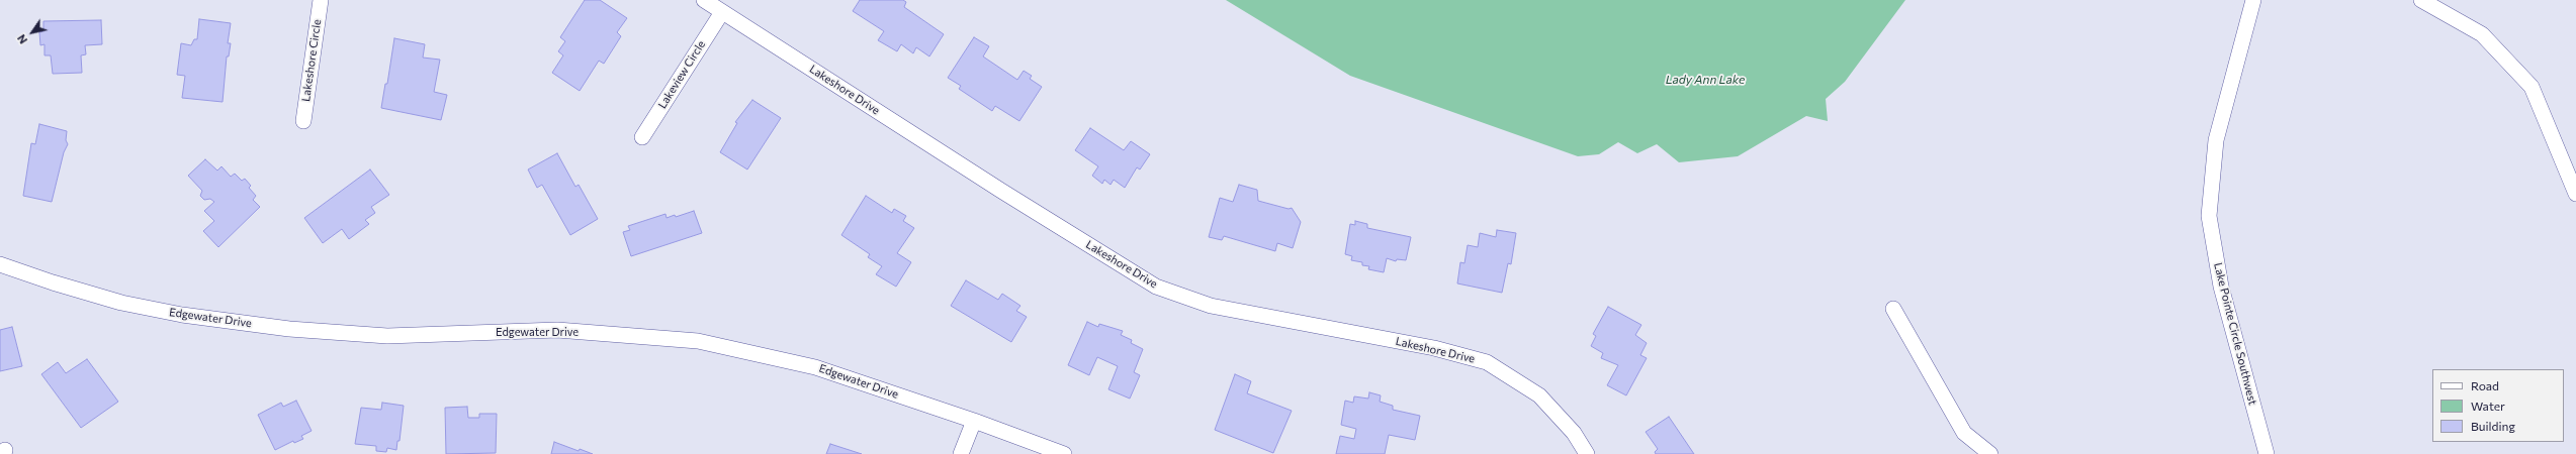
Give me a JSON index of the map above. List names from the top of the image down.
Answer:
{
  "streets": {
    "street": [
      "Lakeshore Circle",
      "Lakeview Circle",
      "Lakeshore Drive",
      "Edgewater Drive",
      "Lake Pointe Circle Southwest"
    ]
  },
  "crossings": [
    ["Lakeview Circle", "Lakeshore Drive"]
  ],
  "water": ["Lady Ann Lake"],
  "legend": ["Road", "Water", "Building"],
  "north": "bottom left"
}
